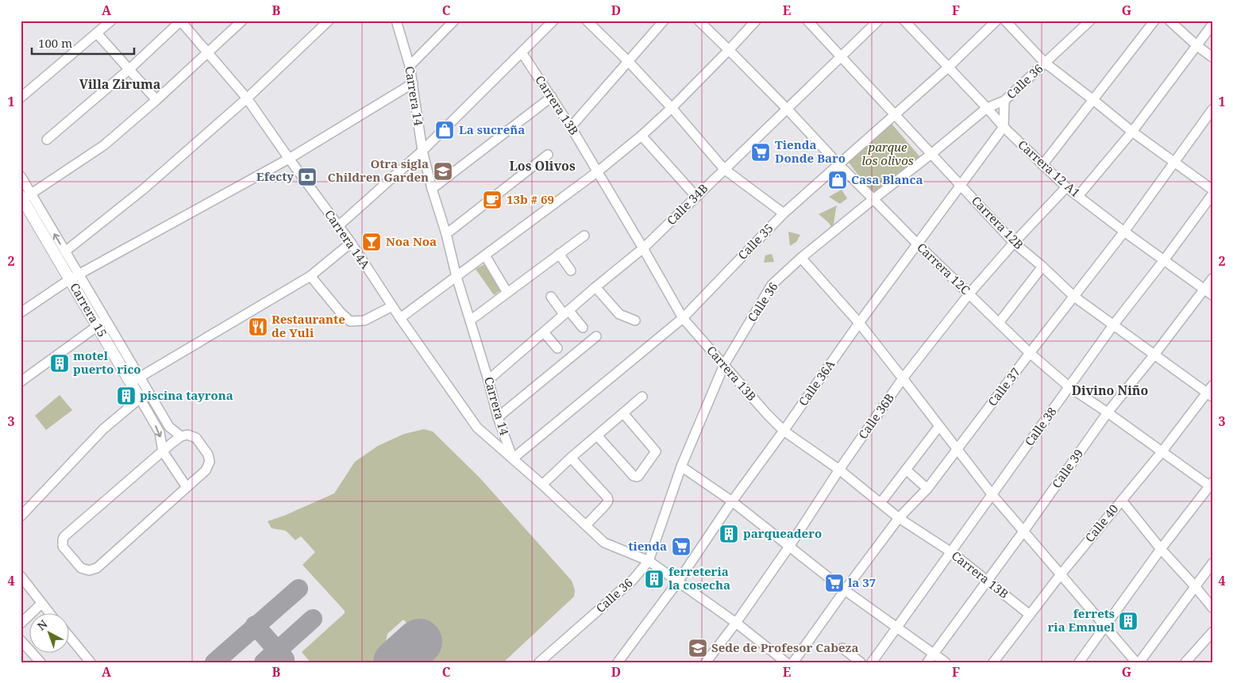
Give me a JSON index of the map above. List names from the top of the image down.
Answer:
{
  "streets": {
    "main road": ["Carrera 15"],
    "street": [
      "Calle 36",
      "Carrera 14",
      "Carrera 13B",
      "Carrera 12 A1",
      "Calle 34B",
      "Carrera 12B",
      "Carrera 14A",
      "Calle 35",
      "Carrera 12C",
      "Calle 36A",
      "Calle 37",
      "Calle 36B",
      "Calle 38",
      "Calle 39",
      "Calle 40"
    ]
  },
  "crossings": [
    ["Calle 36", "Carrera 14"],
    ["Calle 36", "Carrera 13B"],
    ["Calle 36", "Carrera 12 A1"],
    ["Calle 36", "Carrera 12B"],
    ["Calle 36", "Carrera 12C"],
    ["Carrera 14", "Calle 34B"],
    ["Carrera 14", "Carrera 14A"],
    ["Carrera 14", "Calle 35"],
    ["Carrera 14", "Calle 36A"],
    ["Carrera 14", "Calle 36B"],
    ["Carrera 13B", "Calle 34B"],
    ["Carrera 13B", "Calle 35"],
    ["Carrera 13B", "Calle 36A"],
    ["Carrera 13B", "Calle 37"],
    ["Carrera 13B", "Calle 36B"],
    ["Carrera 13B", "Calle 38"],
    ["Carrera 13B", "Calle 39"],
    ["Carrera 13B", "Calle 40"],
    ["Carrera 12 A1", "Calle 35"],
    ["Carrera 12 A1", "Calle 36A"],
    ["Carrera 12 A1", "Calle 37"],
    ["Carrera 12 A1", "Calle 36B"],
    ["Carrera 12 A1", "Calle 38"],
    ["Carrera 12 A1", "Calle 39"],
    ["Calle 34B", "Carrera 12B"],
    ["Calle 34B", "Carrera 12C"],
    ["Carrera 12B", "Calle 35"],
    ["Carrera 12B", "Calle 36A"],
    ["Carrera 12B", "Calle 37"],
    ["Carrera 12B", "Calle 36B"],
    ["Carrera 12B", "Calle 38"],
    ["Carrera 12B", "Calle 39"],
    ["Carrera 12B", "Calle 40"],
    ["Carrera 14A", "Calle 35"],
    ["Calle 35", "Carrera 12C"],
    ["Carrera 12C", "Calle 36A"],
    ["Carrera 12C", "Calle 37"],
    ["Carrera 12C", "Calle 36B"],
    ["Carrera 12C", "Calle 38"],
    ["Carrera 12C", "Calle 39"],
    ["Carrera 12C", "Calle 40"]
  ],
  "districts": ["Villa Ziruma", "Los Olivos", "Divino Niño"],
  "parks": ["parque los olivos"],
  "places": {
    "shop": ["La sucreña", "Casa Blanca"],
    "supermarket": ["Tienda Donde Baro", "tienda", "la 37"],
    "school or university": ["Otra sigla Children Garden", "Sede de Profesor Cabeza"],
    "bank": ["Efecty"],
    "cafe": ["13b # 69"],
    "bar": ["Noa Noa"],
    "restaurant": ["Restaurante de Yuli"],
    "building": [
      "motel puerto rico",
      "piscina tayrona",
      "parqueadero",
      "ferreteria la cosecha",
      "ferrets ria Emnuel"
    ]
  },
  "scale_bar": "100 m",
  "north": "top left",
  "grid": {
    "columns": [
      "A",
      "B",
      "C",
      "D",
      "E",
      "F",
      "G"
    ],
    "rows": [
      "1",
      "2",
      "3",
      "4"
    ]
  }
}
